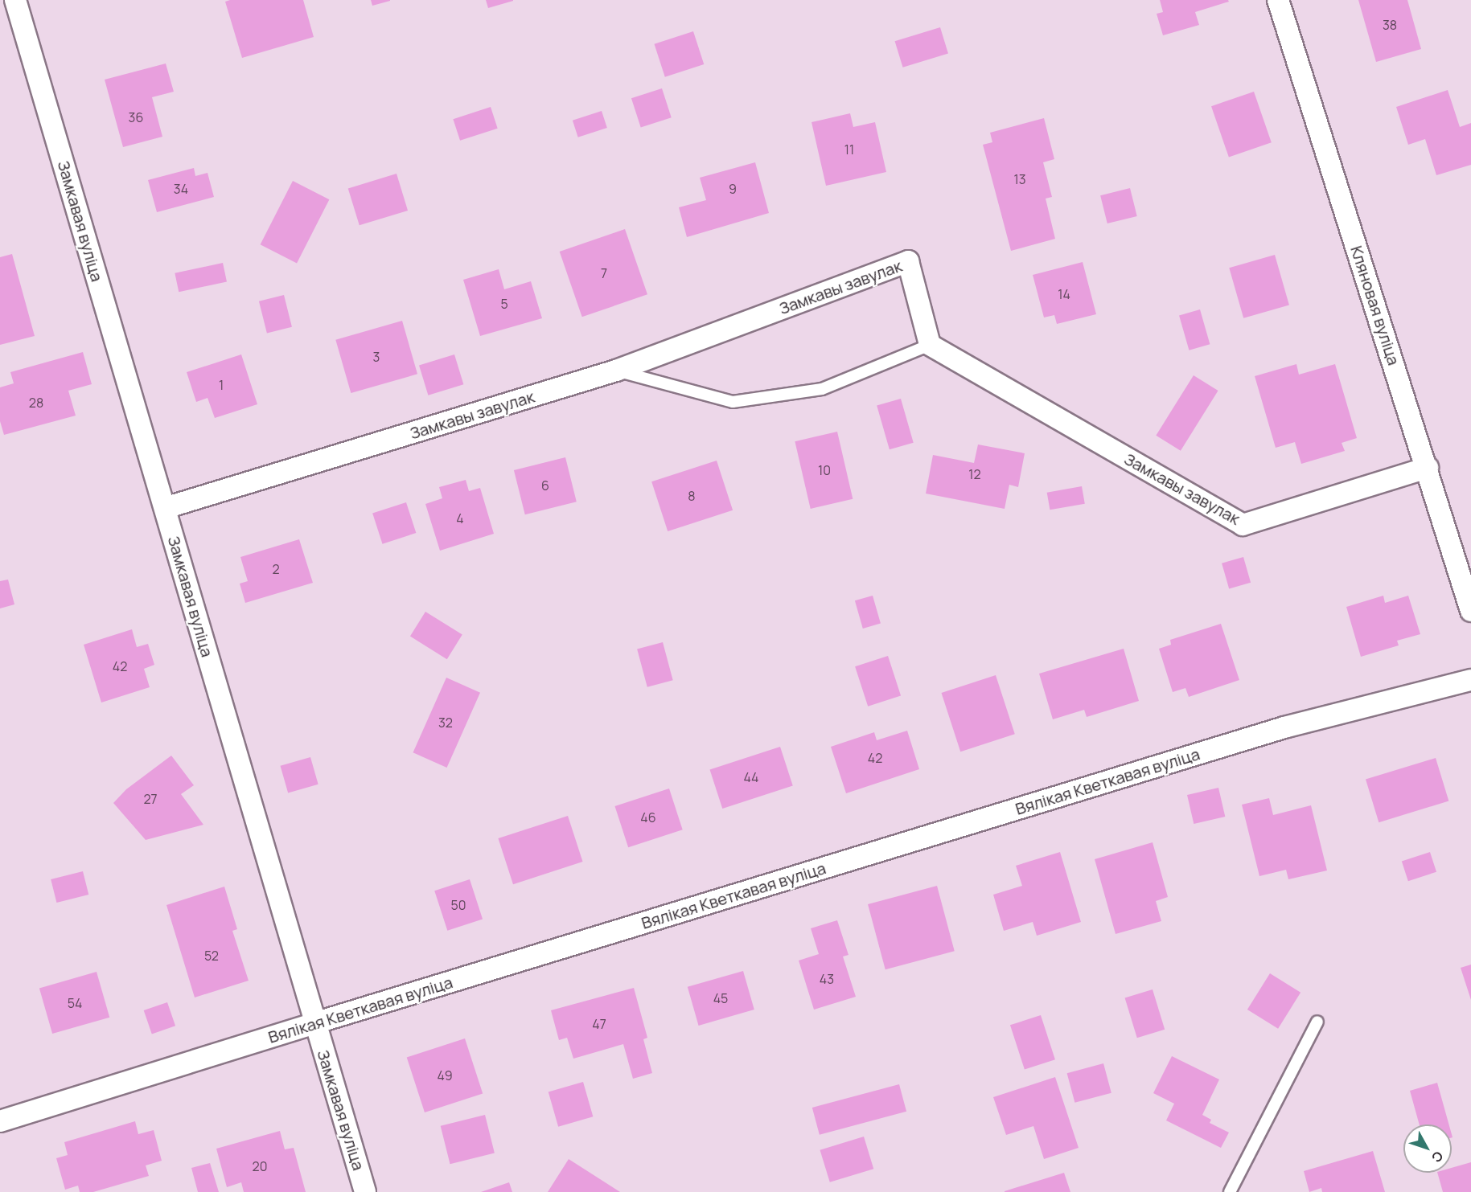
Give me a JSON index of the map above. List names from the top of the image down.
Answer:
{
  "streets": {
    "street": [
      "Замкавая вуліца",
      "Замкавы завулак",
      "Кляновая вуліца",
      "Вялікая Кветкавая вуліца"
    ]
  },
  "crossings": [
    ["Замкавая вуліца", "Замкавы завулак"],
    ["Замкавая вуліца", "Вялікая Кветкавая вуліца"],
    ["Замкавы завулак", "Кляновая вуліца"]
  ],
  "house_numbers": [
    "38",
    "36",
    "11",
    "13",
    "34",
    "9",
    "7",
    "14",
    "5",
    "3",
    "1",
    "28",
    "10",
    "12",
    "6",
    "8",
    "4",
    "2",
    "42",
    "32",
    "42",
    "44",
    "27",
    "46",
    "50",
    "52",
    "43",
    "45",
    "54",
    "47",
    "49",
    "20"
  ],
  "north": "bottom right"
}
